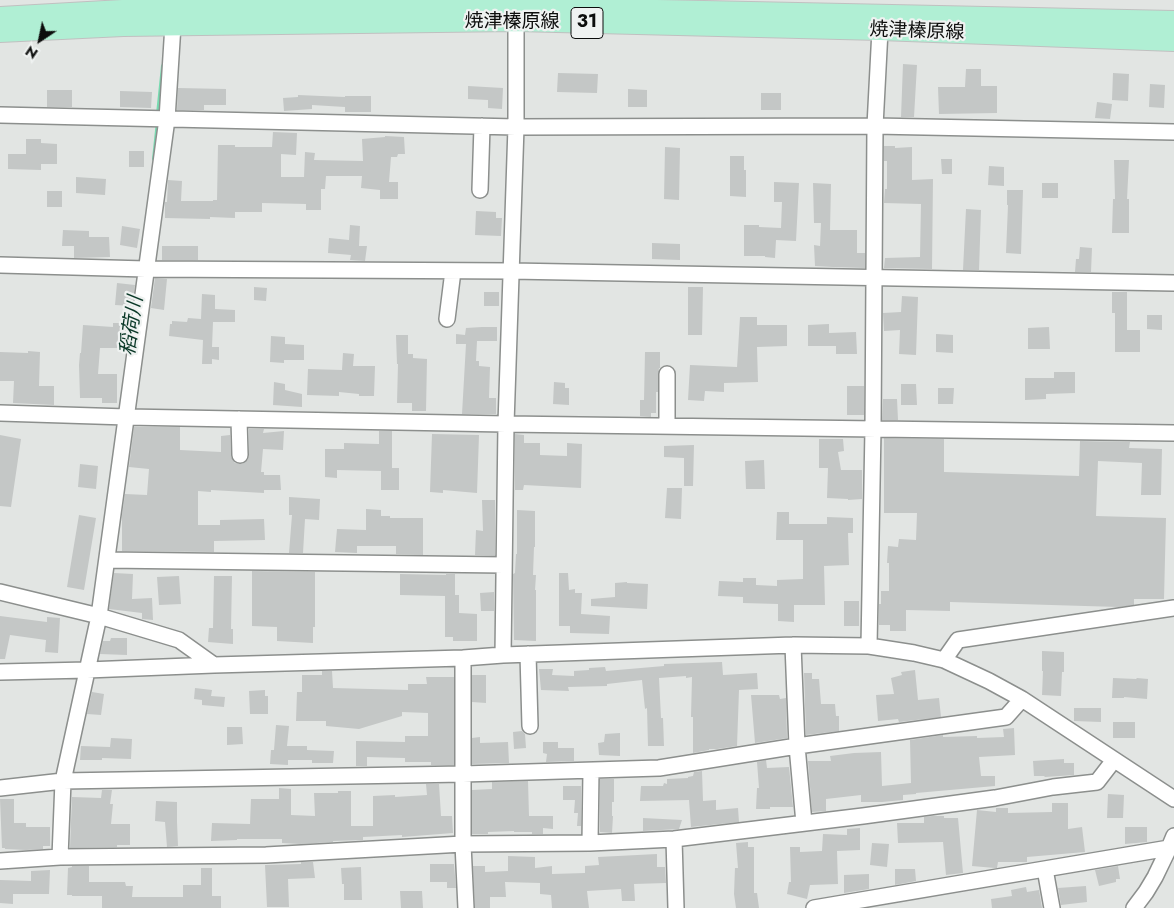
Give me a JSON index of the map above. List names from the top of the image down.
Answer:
{
  "streets": {
    "main road": ["焼津榛原線", "31"]
  },
  "water": ["稻荷川"],
  "north": "bottom left"
}
